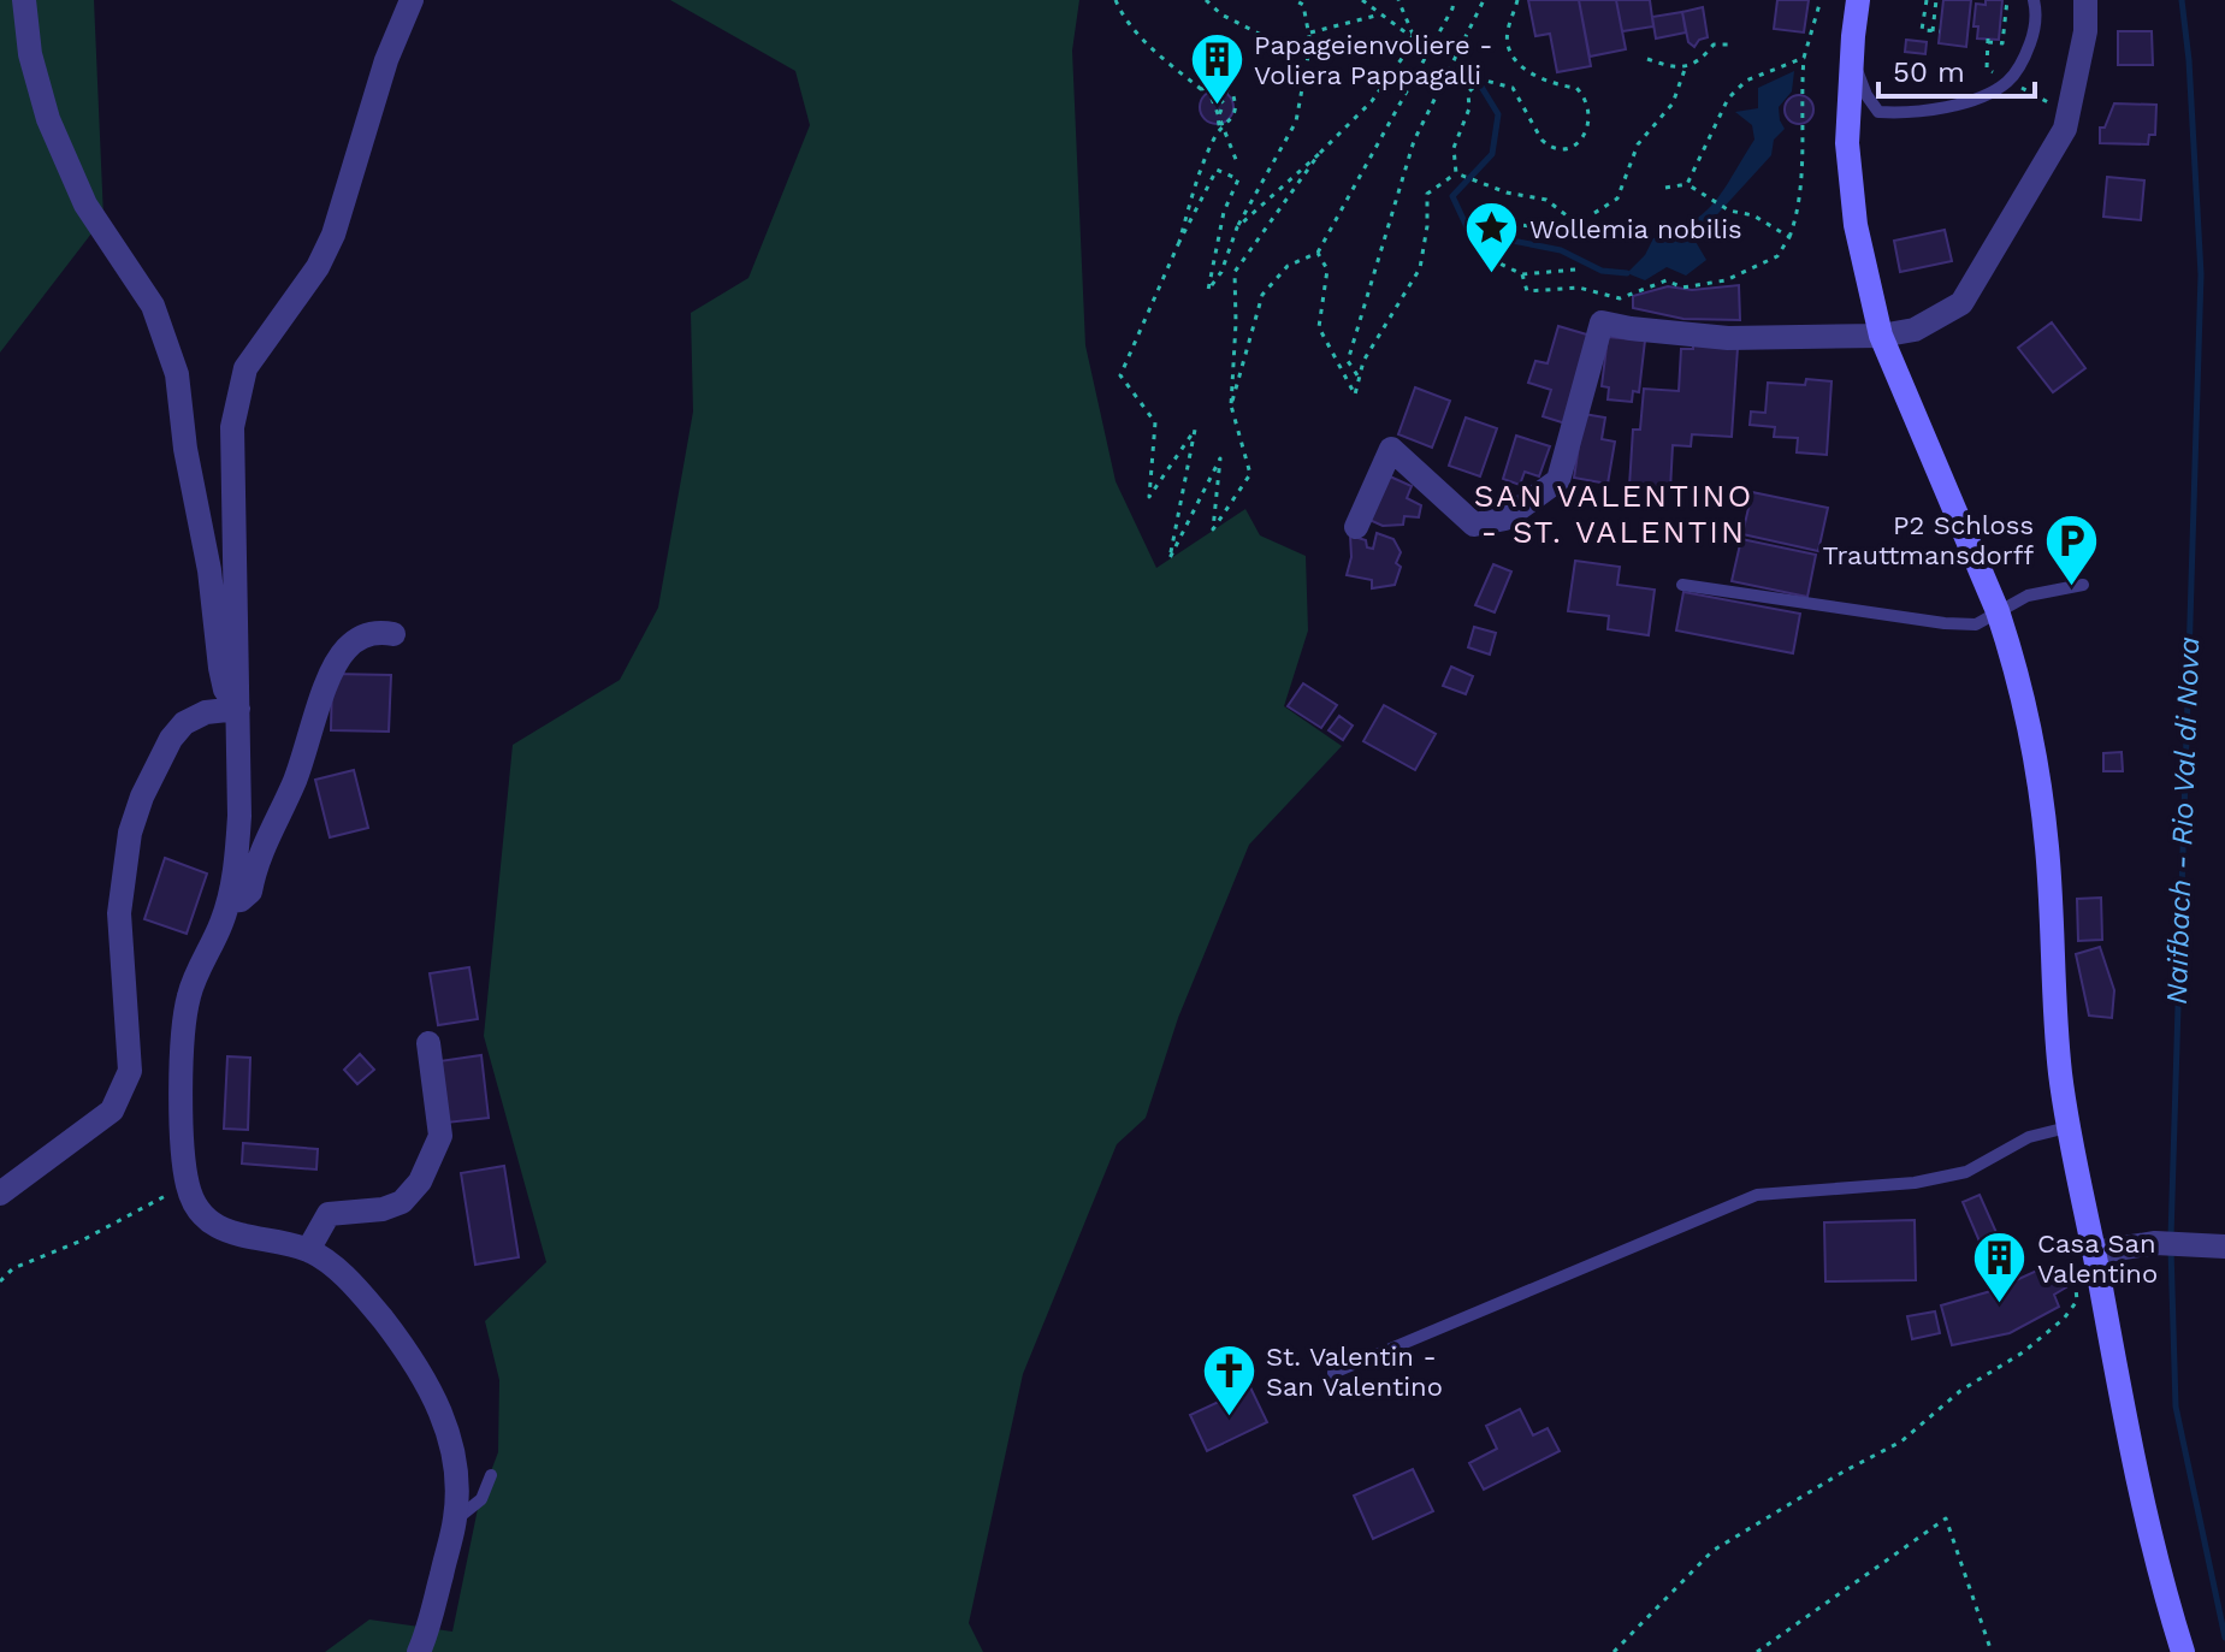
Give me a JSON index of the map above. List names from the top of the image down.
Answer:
{
  "districts": ["SAN VALENTINO - ST. VALENTIN"],
  "water": ["Naifbach - Rio Val di Nova"],
  "places": {
    "building": ["Papageienvoliere - Voliera Pappagalli", "Casa San Valentino"],
    "place": ["Wollemia nobilis"],
    "parking": ["P2 Schloss Trauttmansdorff"],
    "church": ["St. Valentin - San Valentino"]
  },
  "scale_bar": "50 m"
}
